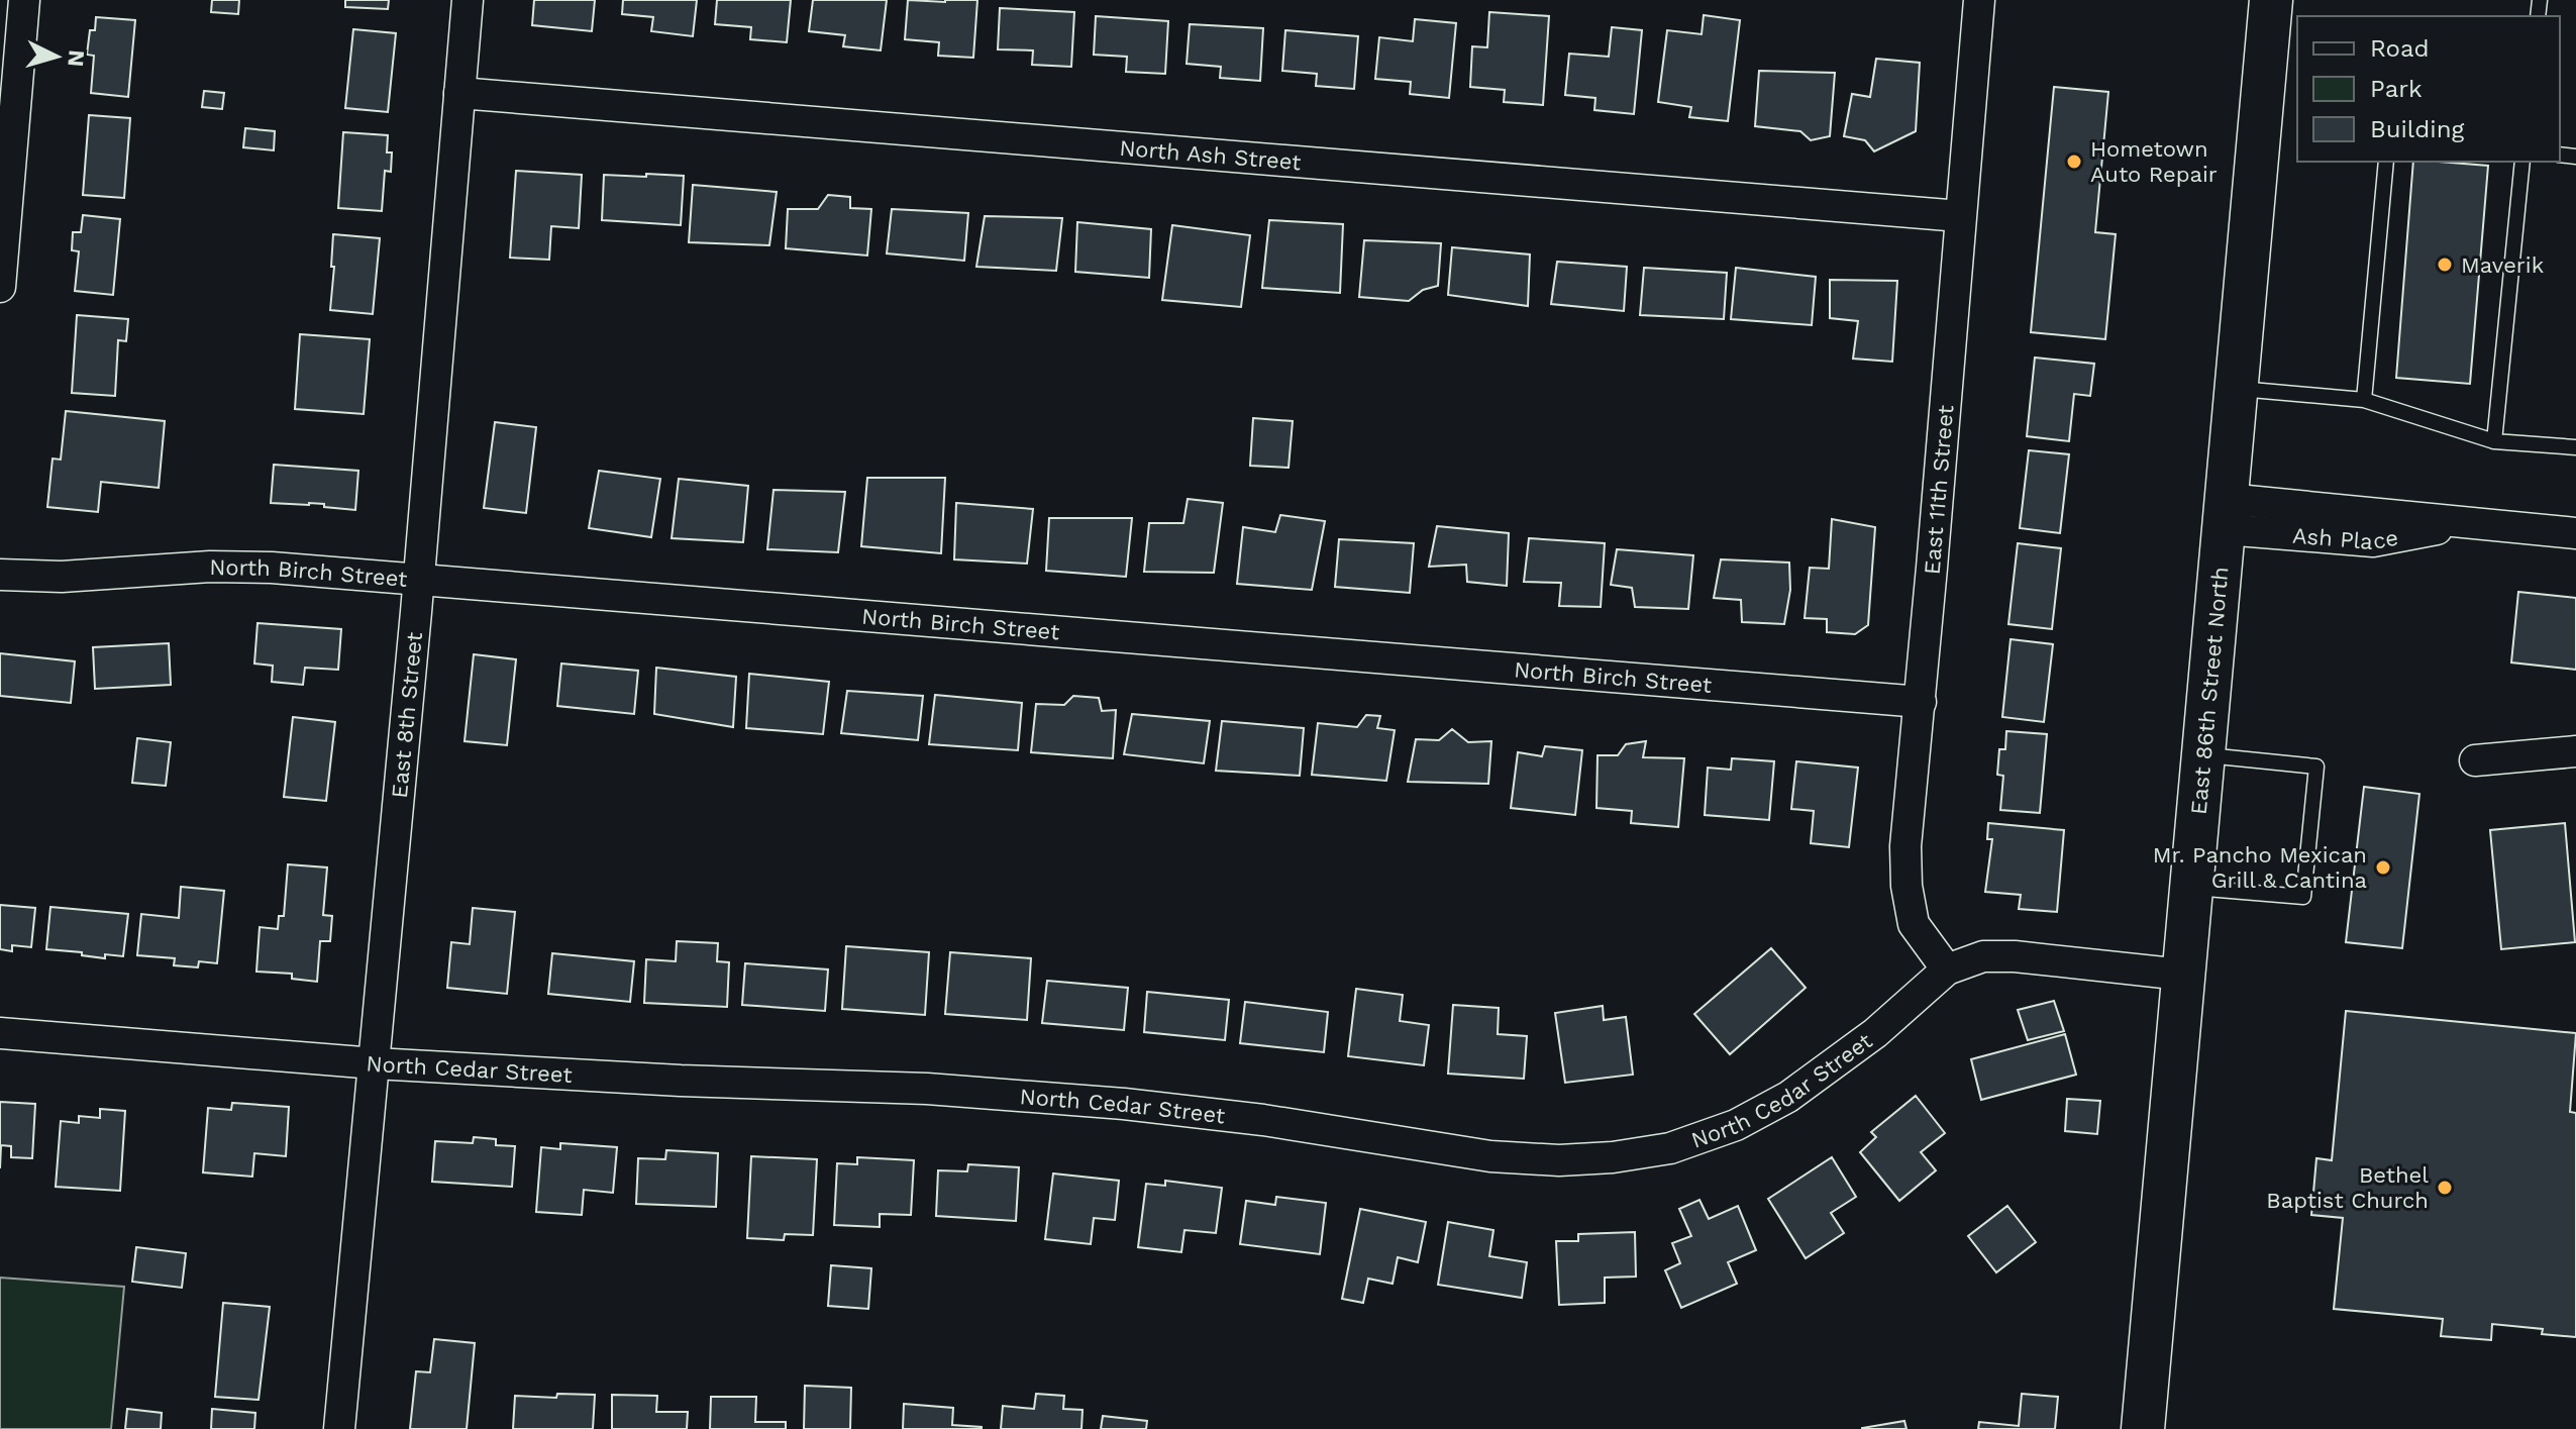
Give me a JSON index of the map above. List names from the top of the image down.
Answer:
{
  "streets": {
    "main road": ["East 86th Street North"],
    "street": [
      "North Ash Street",
      "East 11th Street",
      "Ash Place",
      "North Birch Street",
      "East 8th Street",
      "North Cedar Street"
    ]
  },
  "crossings": [
    ["North Ash Street", "East 11th Street"],
    ["North Ash Street", "East 8th Street"],
    ["East 11th Street", "North Birch Street"],
    ["East 11th Street", "North Cedar Street"],
    ["Ash Place", "East 86th Street North"],
    ["North Birch Street", "East 8th Street"],
    ["East 86th Street North", "North Cedar Street"],
    ["East 8th Street", "North Cedar Street"]
  ],
  "places": [
    "Hometown Auto Repair",
    "Maverik",
    "Mr. Pancho Mexican Grill & Cantina",
    "Bethel Baptist Church"
  ],
  "legend": ["Road", "Park", "Building"],
  "north": "right"
}
